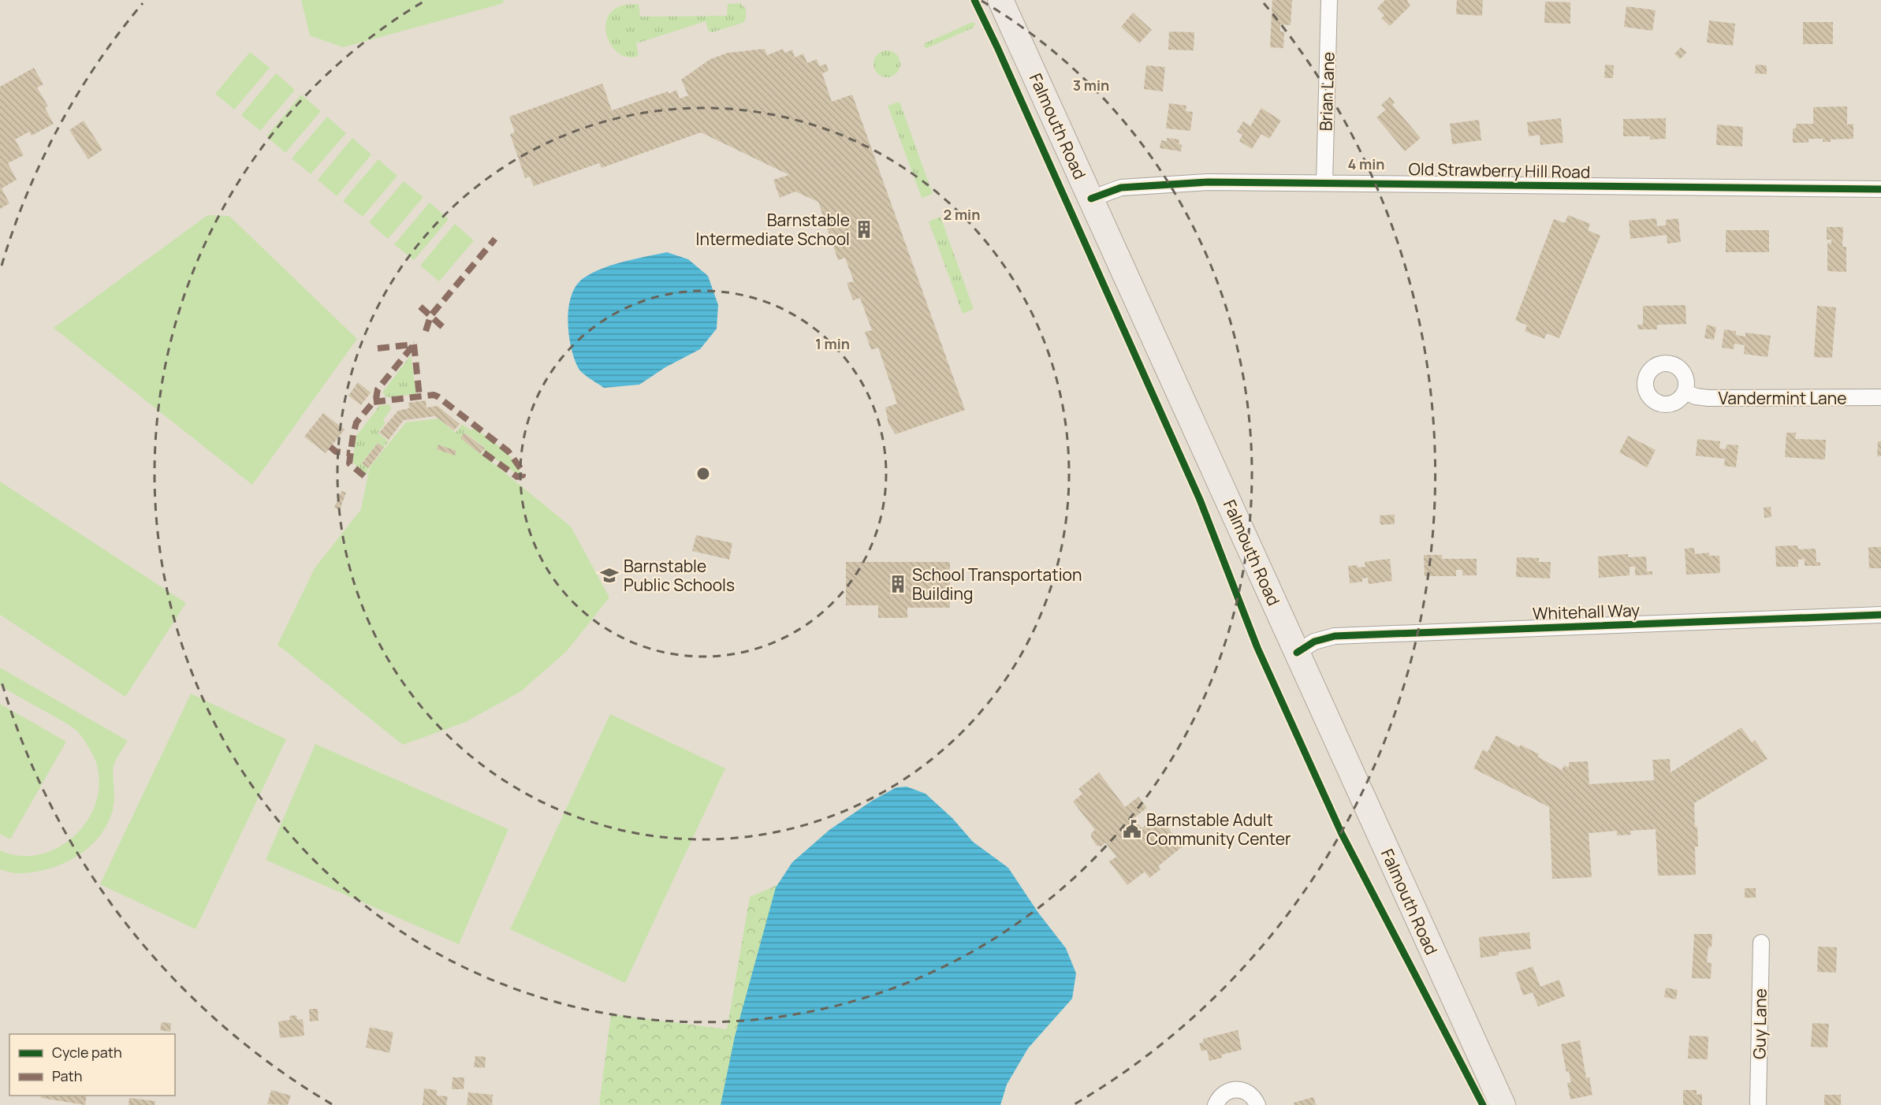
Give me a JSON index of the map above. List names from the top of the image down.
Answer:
{
  "streets": {
    "main road": ["Falmouth Road"],
    "street": [
      "Brian Lane",
      "Old Strawberry Hill Road",
      "Vandermint Lane",
      "Whitehall Way",
      "Guy Lane"
    ]
  },
  "crossings": [
    ["Brian Lane", "Old Strawberry Hill Road"],
    ["Falmouth Road", "Old Strawberry Hill Road"],
    ["Falmouth Road", "Whitehall Way"]
  ],
  "places": {
    "building": ["Barnstable Intermediate School", "School Transportation Building"],
    "school or university": ["Barnstable Public Schools"],
    "public building": ["Barnstable Adult Community Center"]
  },
  "legend": ["Cycle path", "Path"],
  "rings": [
    "3 min",
    "4 min",
    "2 min",
    "1 min"
  ]
}
